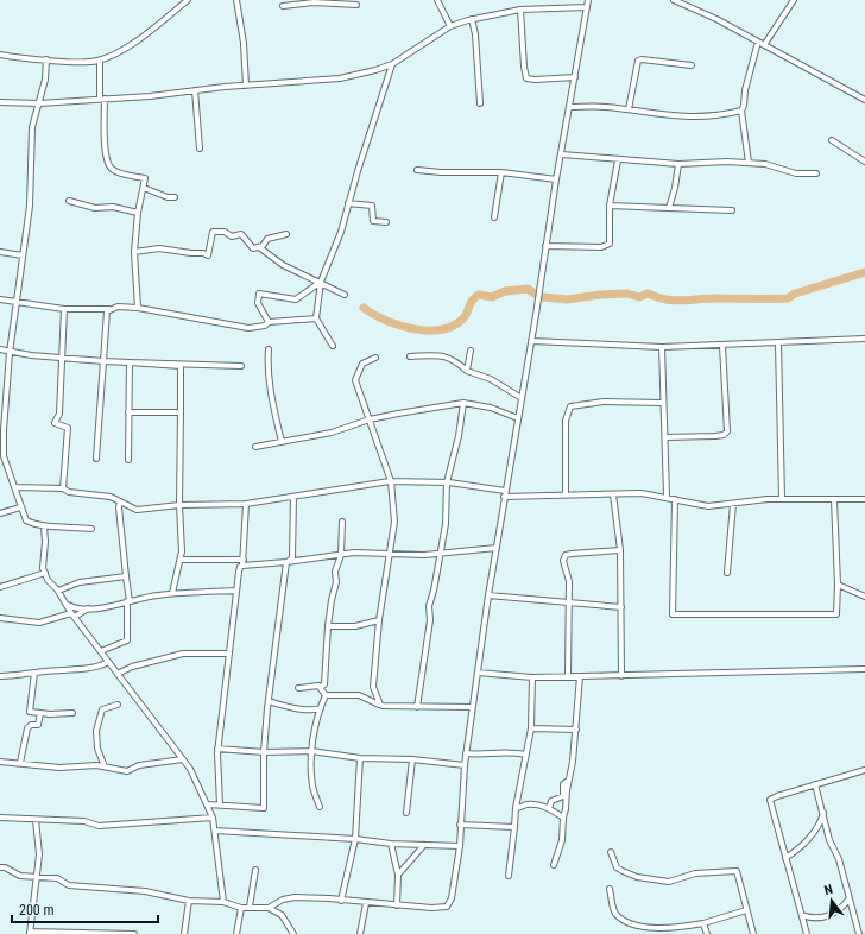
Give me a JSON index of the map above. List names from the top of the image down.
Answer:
{
  "scale_bar": "200 m",
  "north": "top"
}
